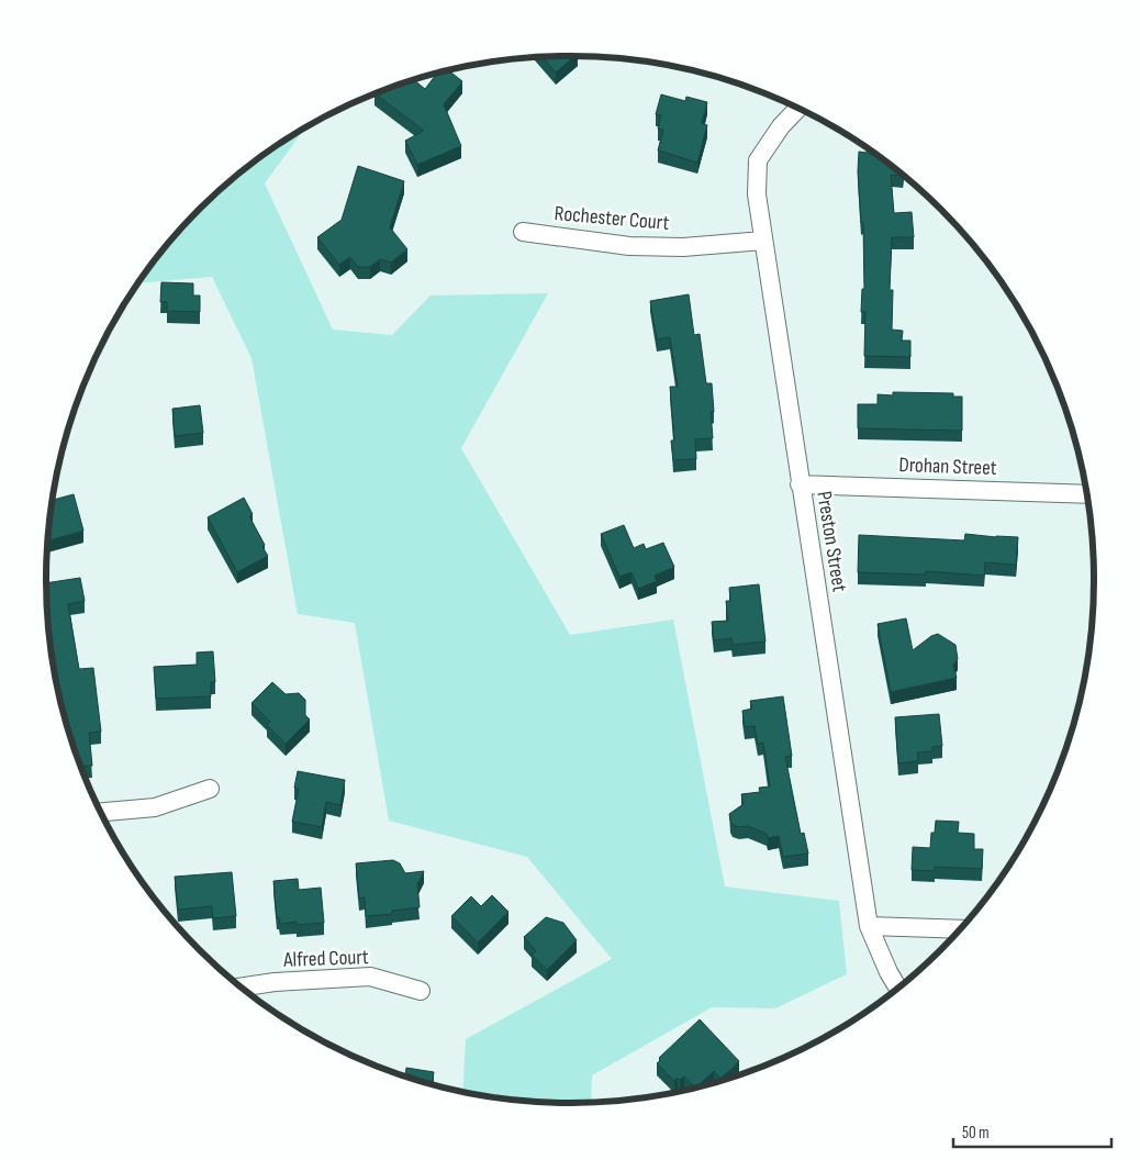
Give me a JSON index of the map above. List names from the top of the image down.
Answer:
{
  "streets": {
    "street": [
      "Rochester Court",
      "Drohan Street",
      "Preston Street",
      "Alfred Court"
    ]
  },
  "crossings": [
    ["Rochester Court", "Preston Street"],
    ["Drohan Street", "Preston Street"]
  ],
  "scale_bar": "50 m"
}
